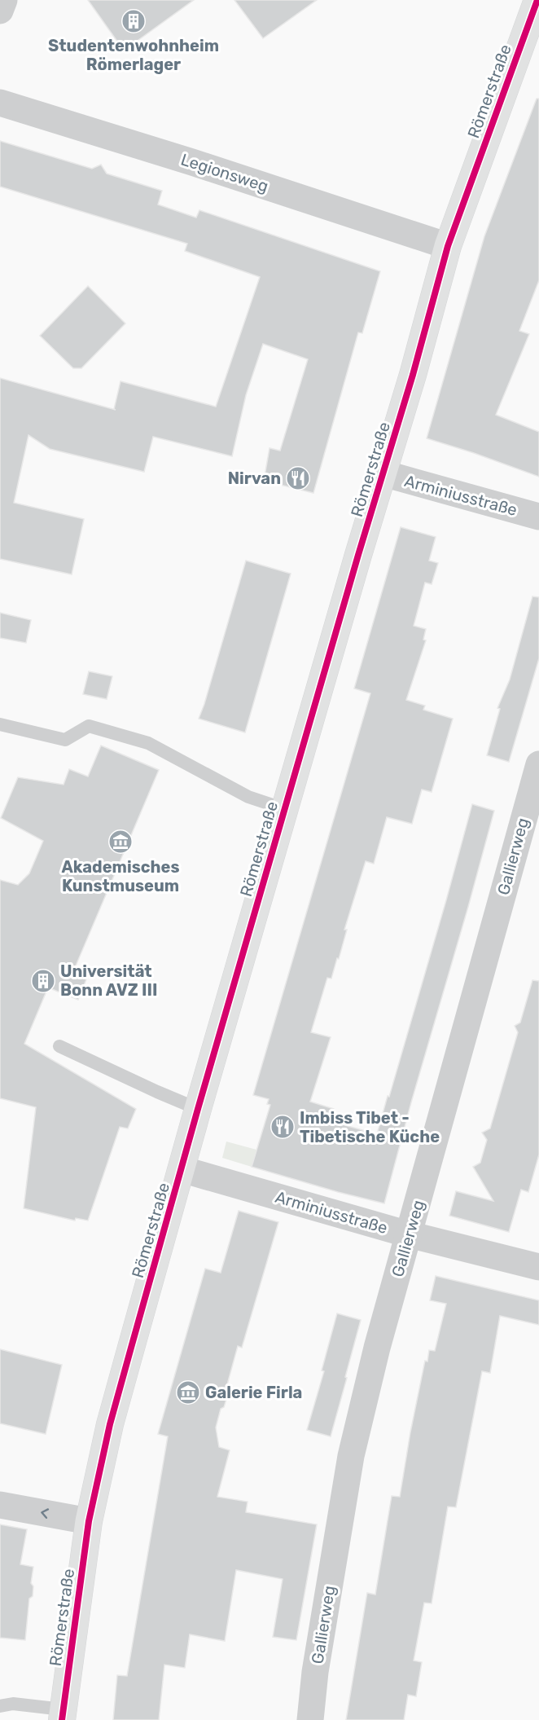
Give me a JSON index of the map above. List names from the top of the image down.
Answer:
{
  "streets": {
    "street": [
      "Römerstraße",
      "Legionsweg",
      "Arminiusstraße",
      "Gallierweg"
    ]
  },
  "crossings": [
    ["Römerstraße", "Legionsweg"],
    ["Römerstraße", "Arminiusstraße"],
    ["Arminiusstraße", "Gallierweg"]
  ],
  "places": {
    "building": ["Studentenwohnheim Römerlager", "Universität Bonn AVZ III"],
    "restaurant": ["Nirvan", "Imbiss Tibet - Tibetische Küche"],
    "museum": ["Akademisches Kunstmuseum", "Galerie Firla"]
  }
}
